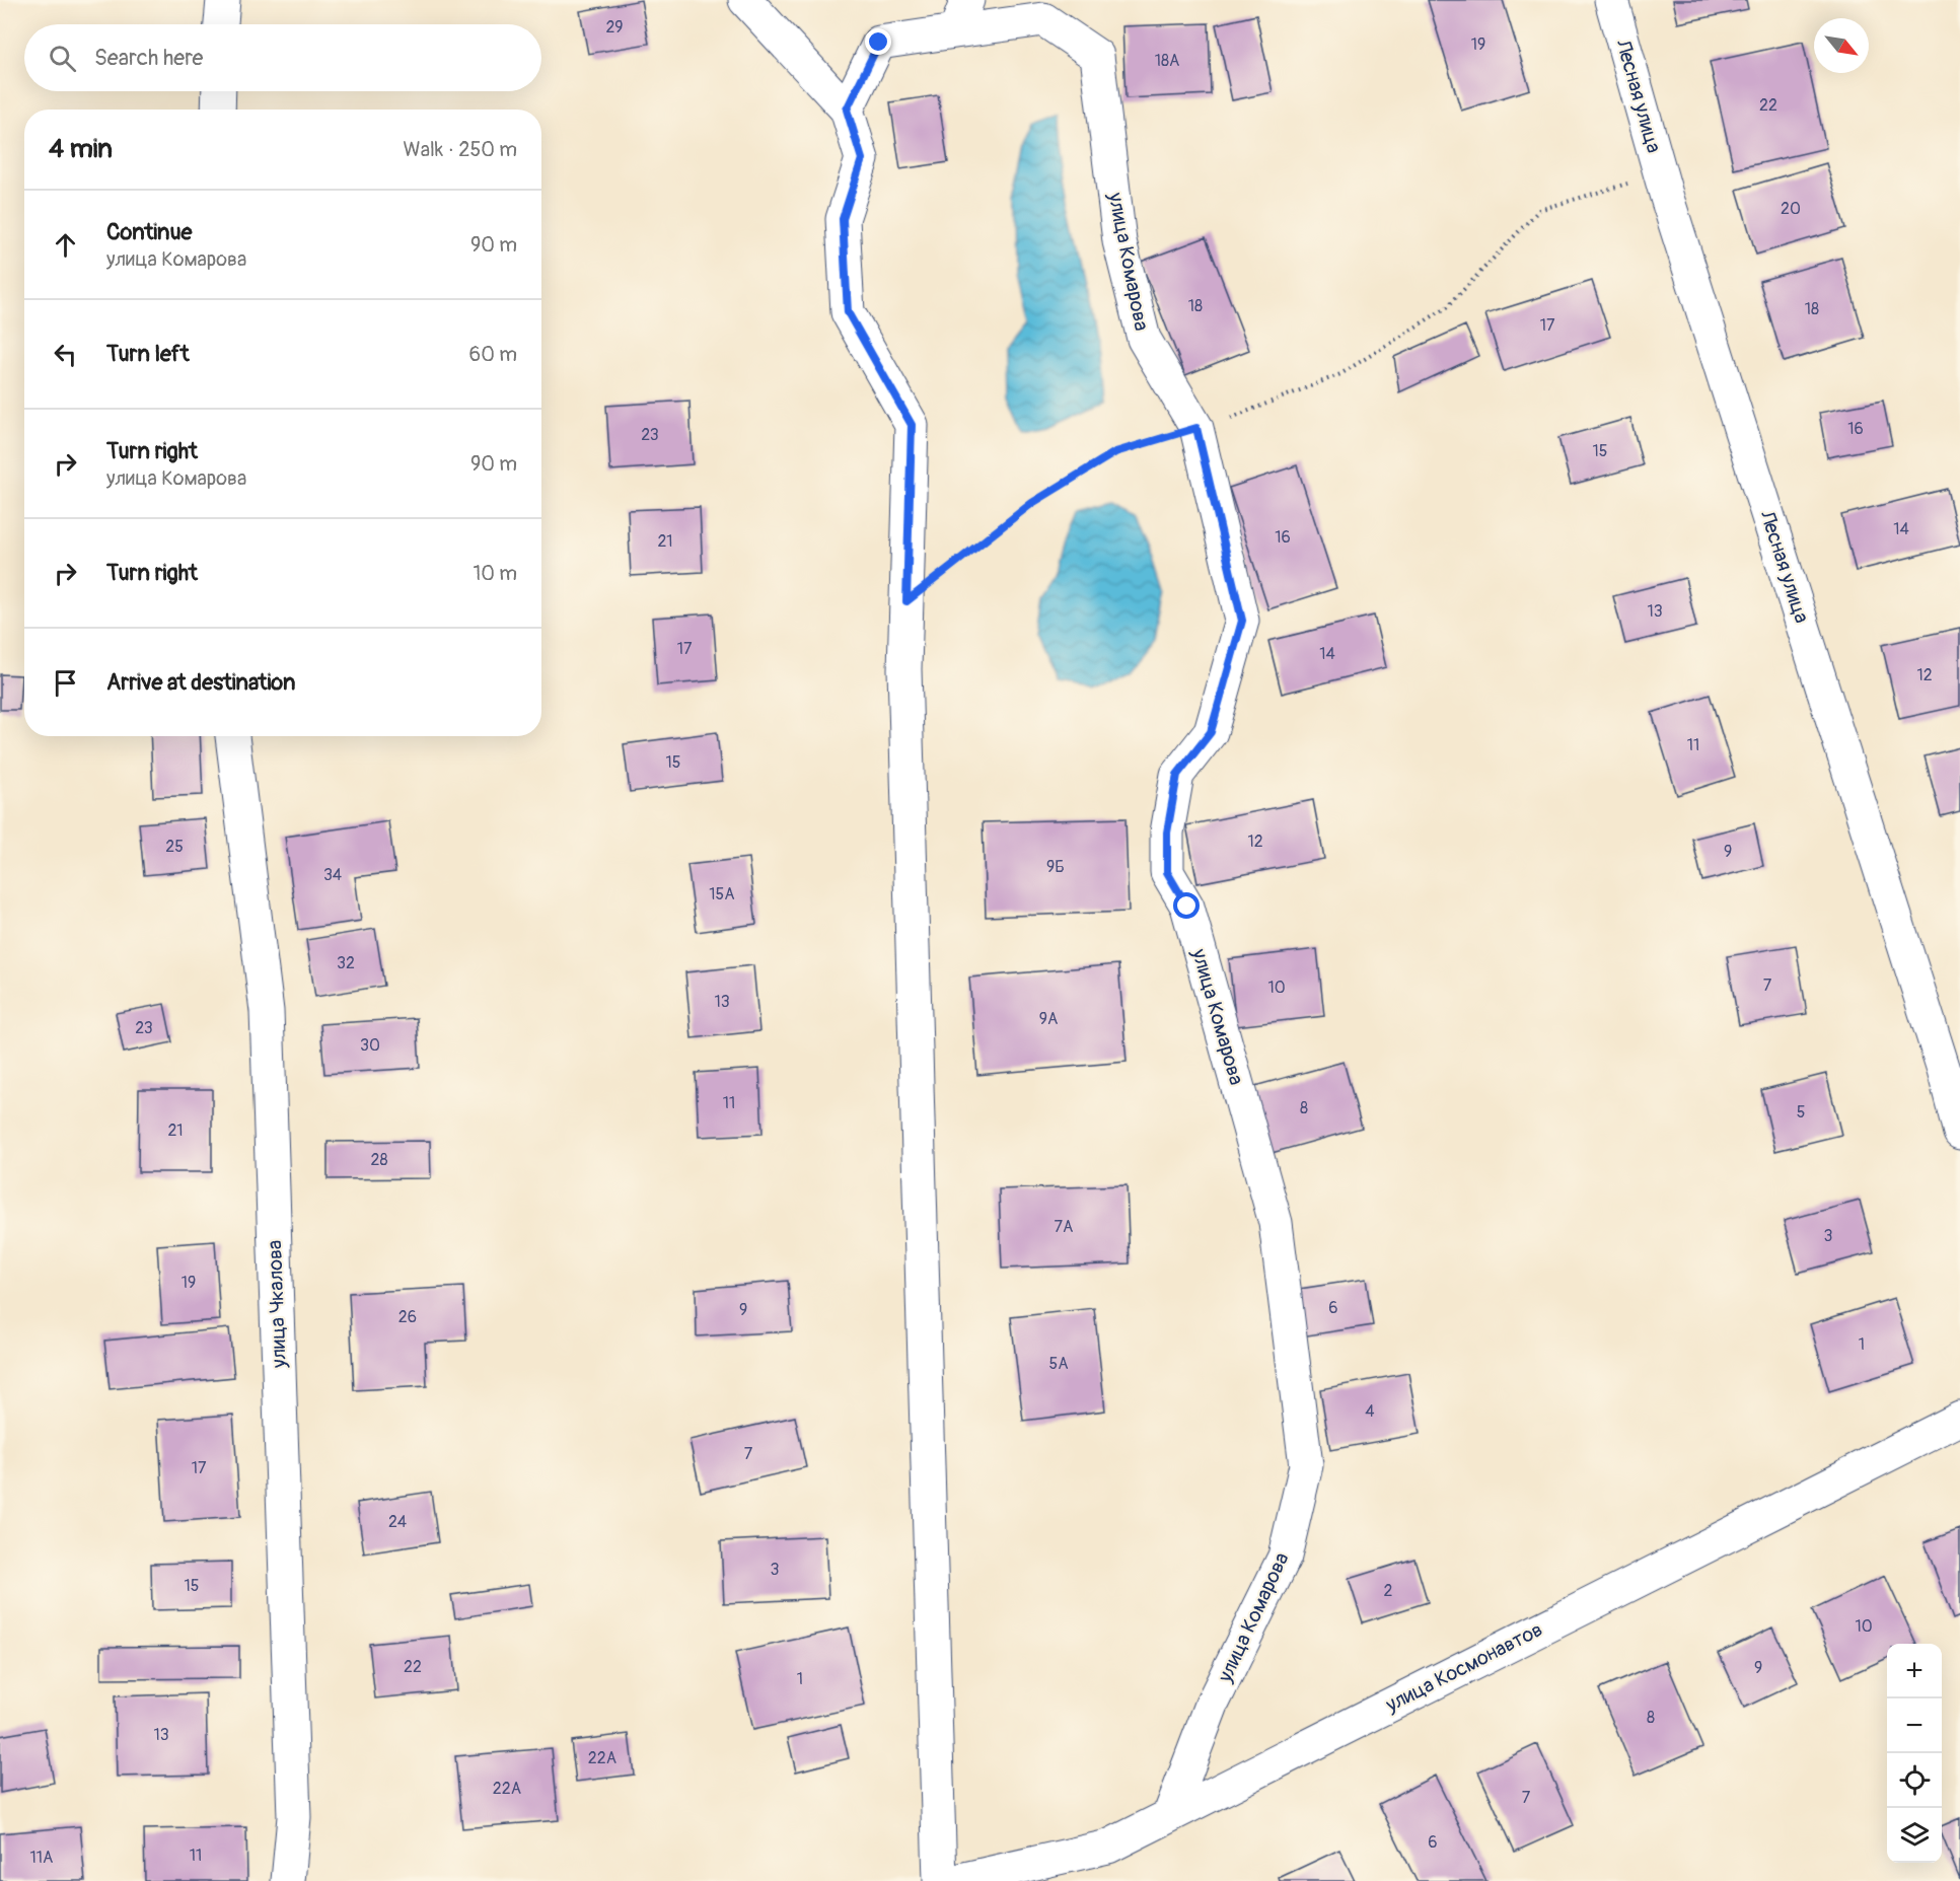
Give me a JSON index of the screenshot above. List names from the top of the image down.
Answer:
{
  "streets": {
    "street": [
      "Лесная улица",
      "улица Комарова",
      "улица Чкалова",
      "улица Космонавтов"
    ]
  },
  "crossings": [
    ["улица Комарова", "улица Космонавтов"]
  ],
  "house_numbers": [
    "29",
    "19",
    "18А",
    "22",
    "20",
    "18",
    "18",
    "17",
    "16",
    "23",
    "15",
    "14",
    "16",
    "21",
    "13",
    "17",
    "14",
    "12",
    "11",
    "15",
    "12",
    "25",
    "9",
    "9Б",
    "34",
    "15А",
    "32",
    "7",
    "10",
    "13",
    "9А",
    "23",
    "30",
    "11",
    "8",
    "5",
    "21",
    "28",
    "7А",
    "3",
    "19",
    "6",
    "9",
    "26",
    "1",
    "5А",
    "4",
    "7",
    "17",
    "24",
    "3",
    "15",
    "2",
    "10",
    "22",
    "9",
    "1",
    "8",
    "13",
    "22А",
    "22А",
    "7",
    "6",
    "11",
    "11А"
  ],
  "north": "bottom right",
  "page": {
    "search": "Search here",
    "heading": ["4 min", "Walk · 250 m"],
    "list": [
      ["Continue", "улица Комарова", "90 m"],
      ["Turn left", "60 m"],
      ["Turn right", "улица Комарова", "90 m"],
      ["Turn right", "10 m"],
      "Arrive at destination"
    ],
    "map_buttons": ["+", "−"]
  }
}
